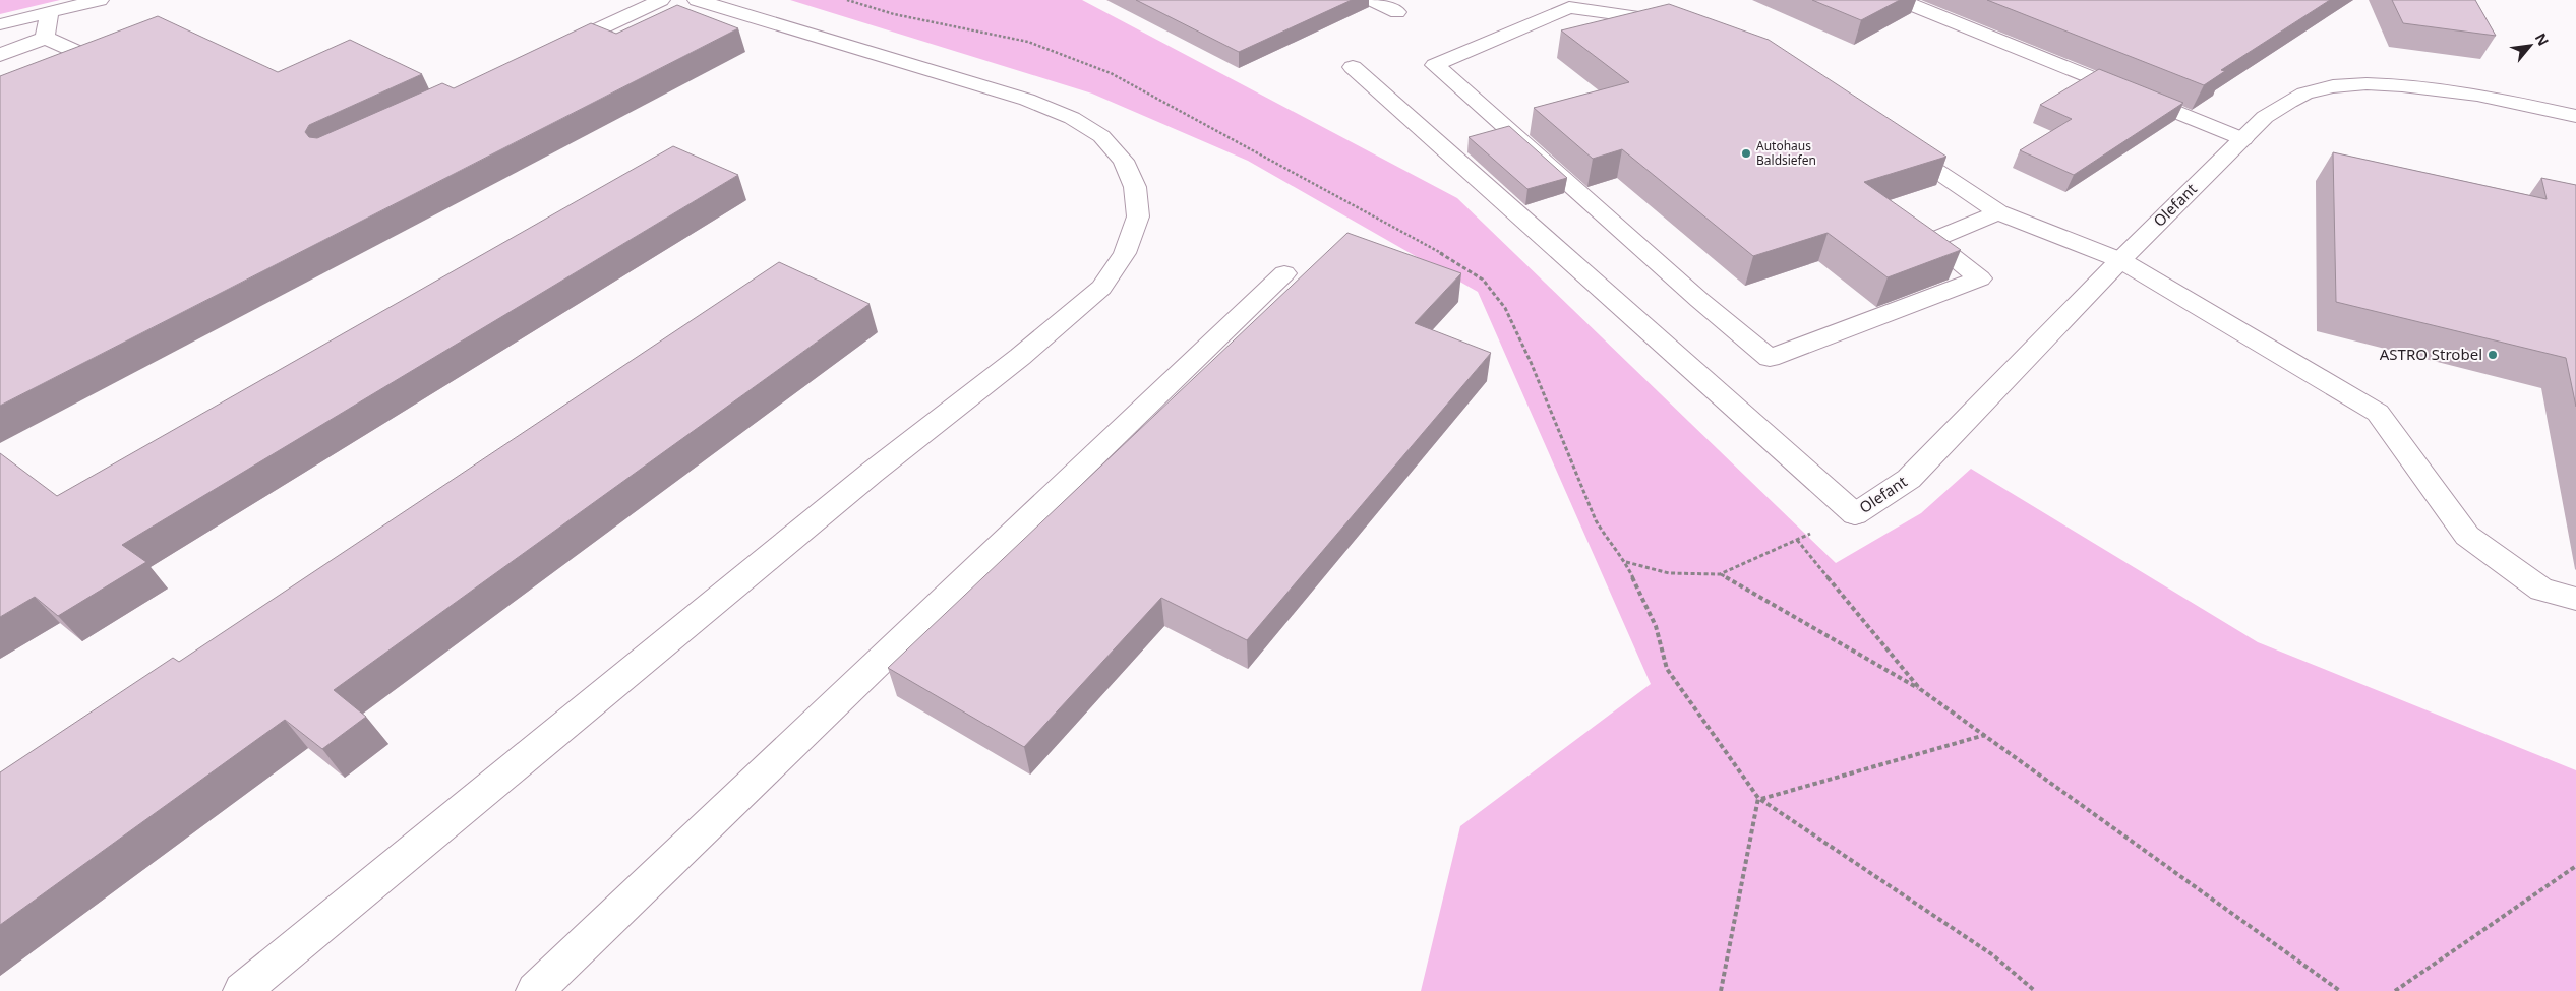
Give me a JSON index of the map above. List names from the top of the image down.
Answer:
{
  "streets": {
    "street": ["Olefant"]
  },
  "places": ["Autohaus Baldsiefen", "ASTRO Strobel"],
  "north": "top right"
}
